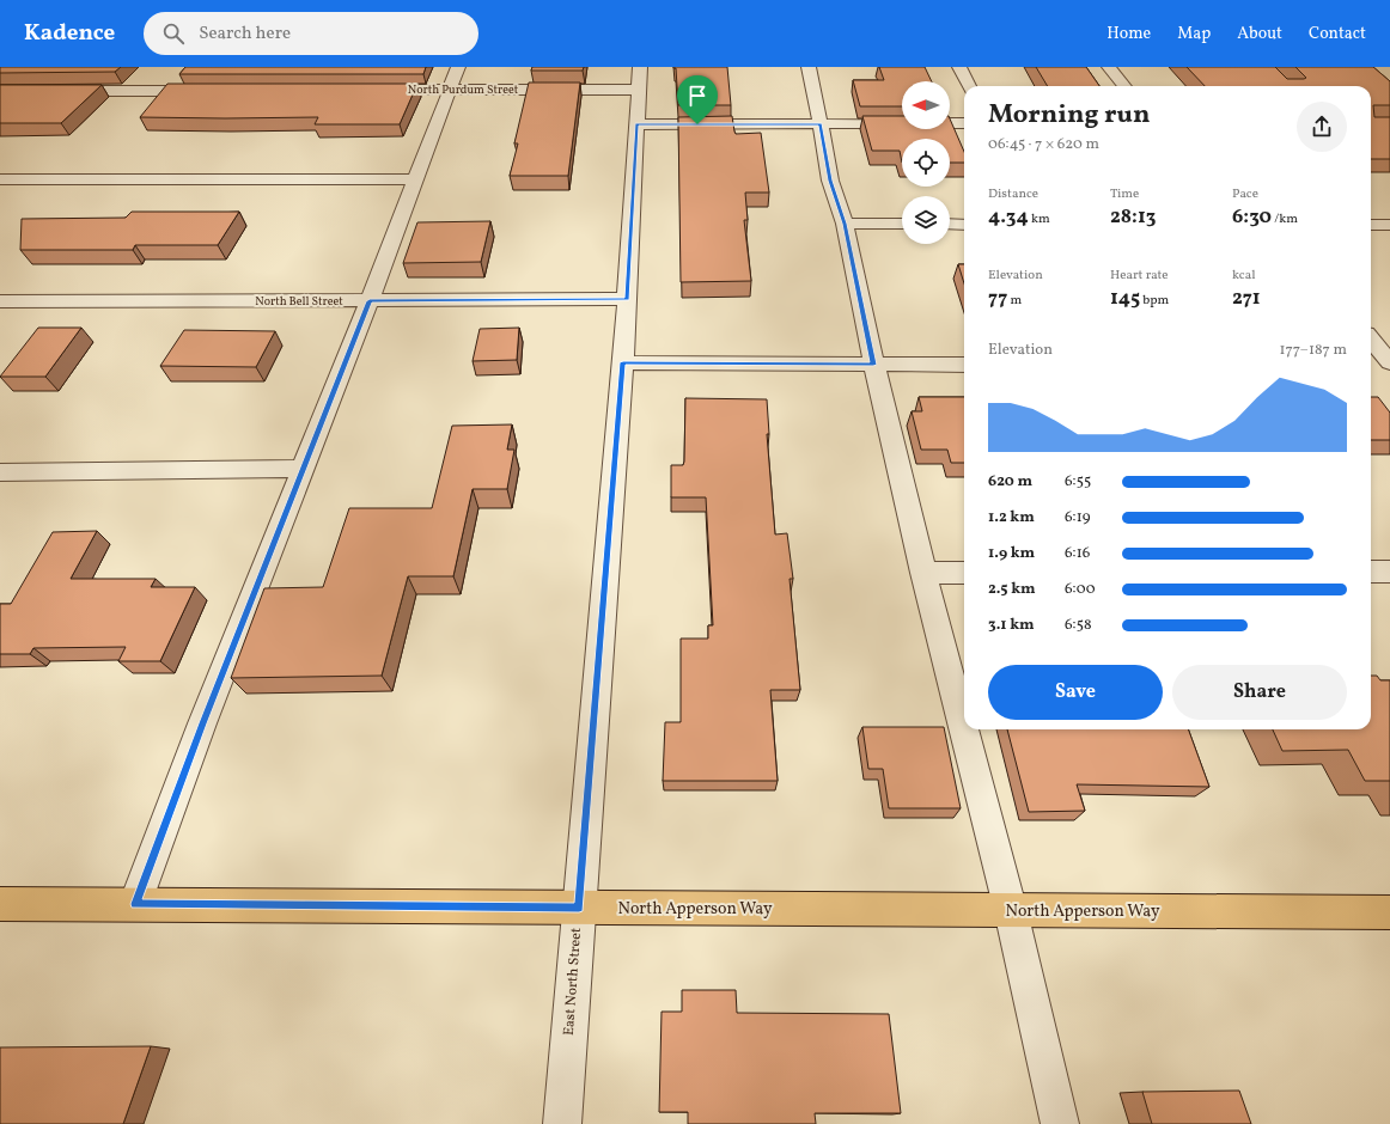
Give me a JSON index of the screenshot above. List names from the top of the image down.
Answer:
{
  "streets": {
    "main road": ["North Apperson Way"],
    "street": ["North Purdum Street", "North Bell Street", "East North Street"]
  },
  "crossings": [
    ["North Purdum Street", "East North Street"],
    ["North Bell Street", "East North Street"],
    ["North Apperson Way", "East North Street"]
  ],
  "north": "left",
  "page": {
    "header": "Kadence",
    "search": "Search here",
    "nav": [
      "Home",
      "Map",
      "About",
      "Contact"
    ],
    "heading": ["Morning run", "06:45 · 7 × 620 m"],
    "stats": [
      ["Distance", "4.34 km"],
      ["Time", "28:13"],
      ["Pace", "6:30 /km"],
      ["Elevation", "77 m"],
      ["Heart rate", "145 bpm"],
      ["kcal", "271"]
    ],
    "chart": ["Elevation", "177–187 m"],
    "list": [
      {
        "name": "620 m",
        "note": "6:55"
      },
      {
        "name": "1.2 km",
        "note": "6:19"
      },
      {
        "name": "1.9 km",
        "note": "6:16"
      },
      {
        "name": "2.5 km",
        "note": "6:00"
      },
      {
        "name": "3.1 km",
        "note": "6:58"
      }
    ],
    "buttons": ["Save", "Share"]
  }
}
